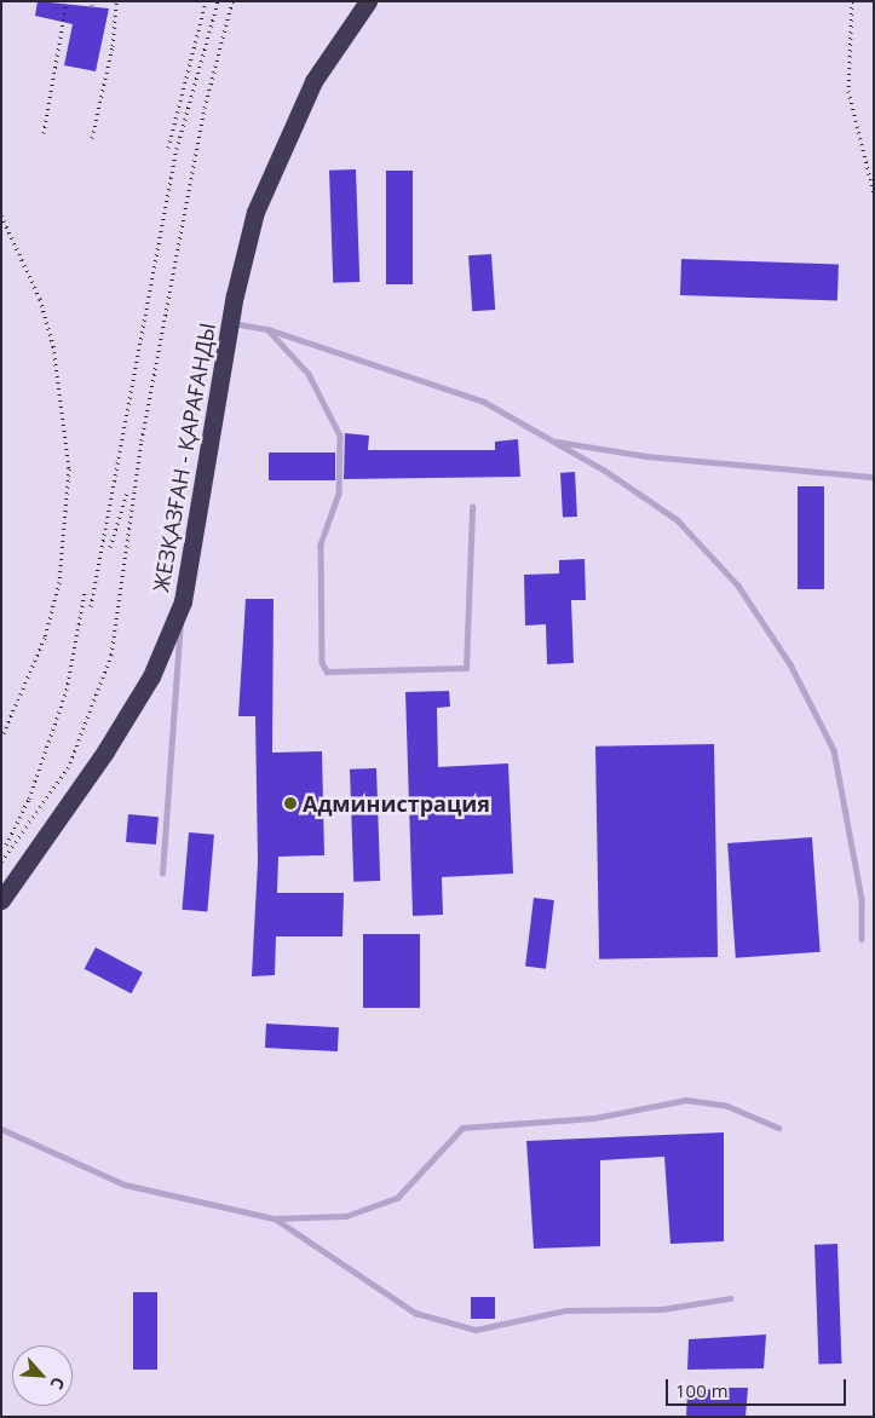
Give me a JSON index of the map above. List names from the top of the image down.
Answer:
{
  "streets": {
    "highway": ["ЖЕЗҚАЗҒАН - ҚАРАҒАНДЫ"]
  },
  "places": ["Администрация"],
  "scale_bar": "100 m",
  "north": "bottom right"
}
